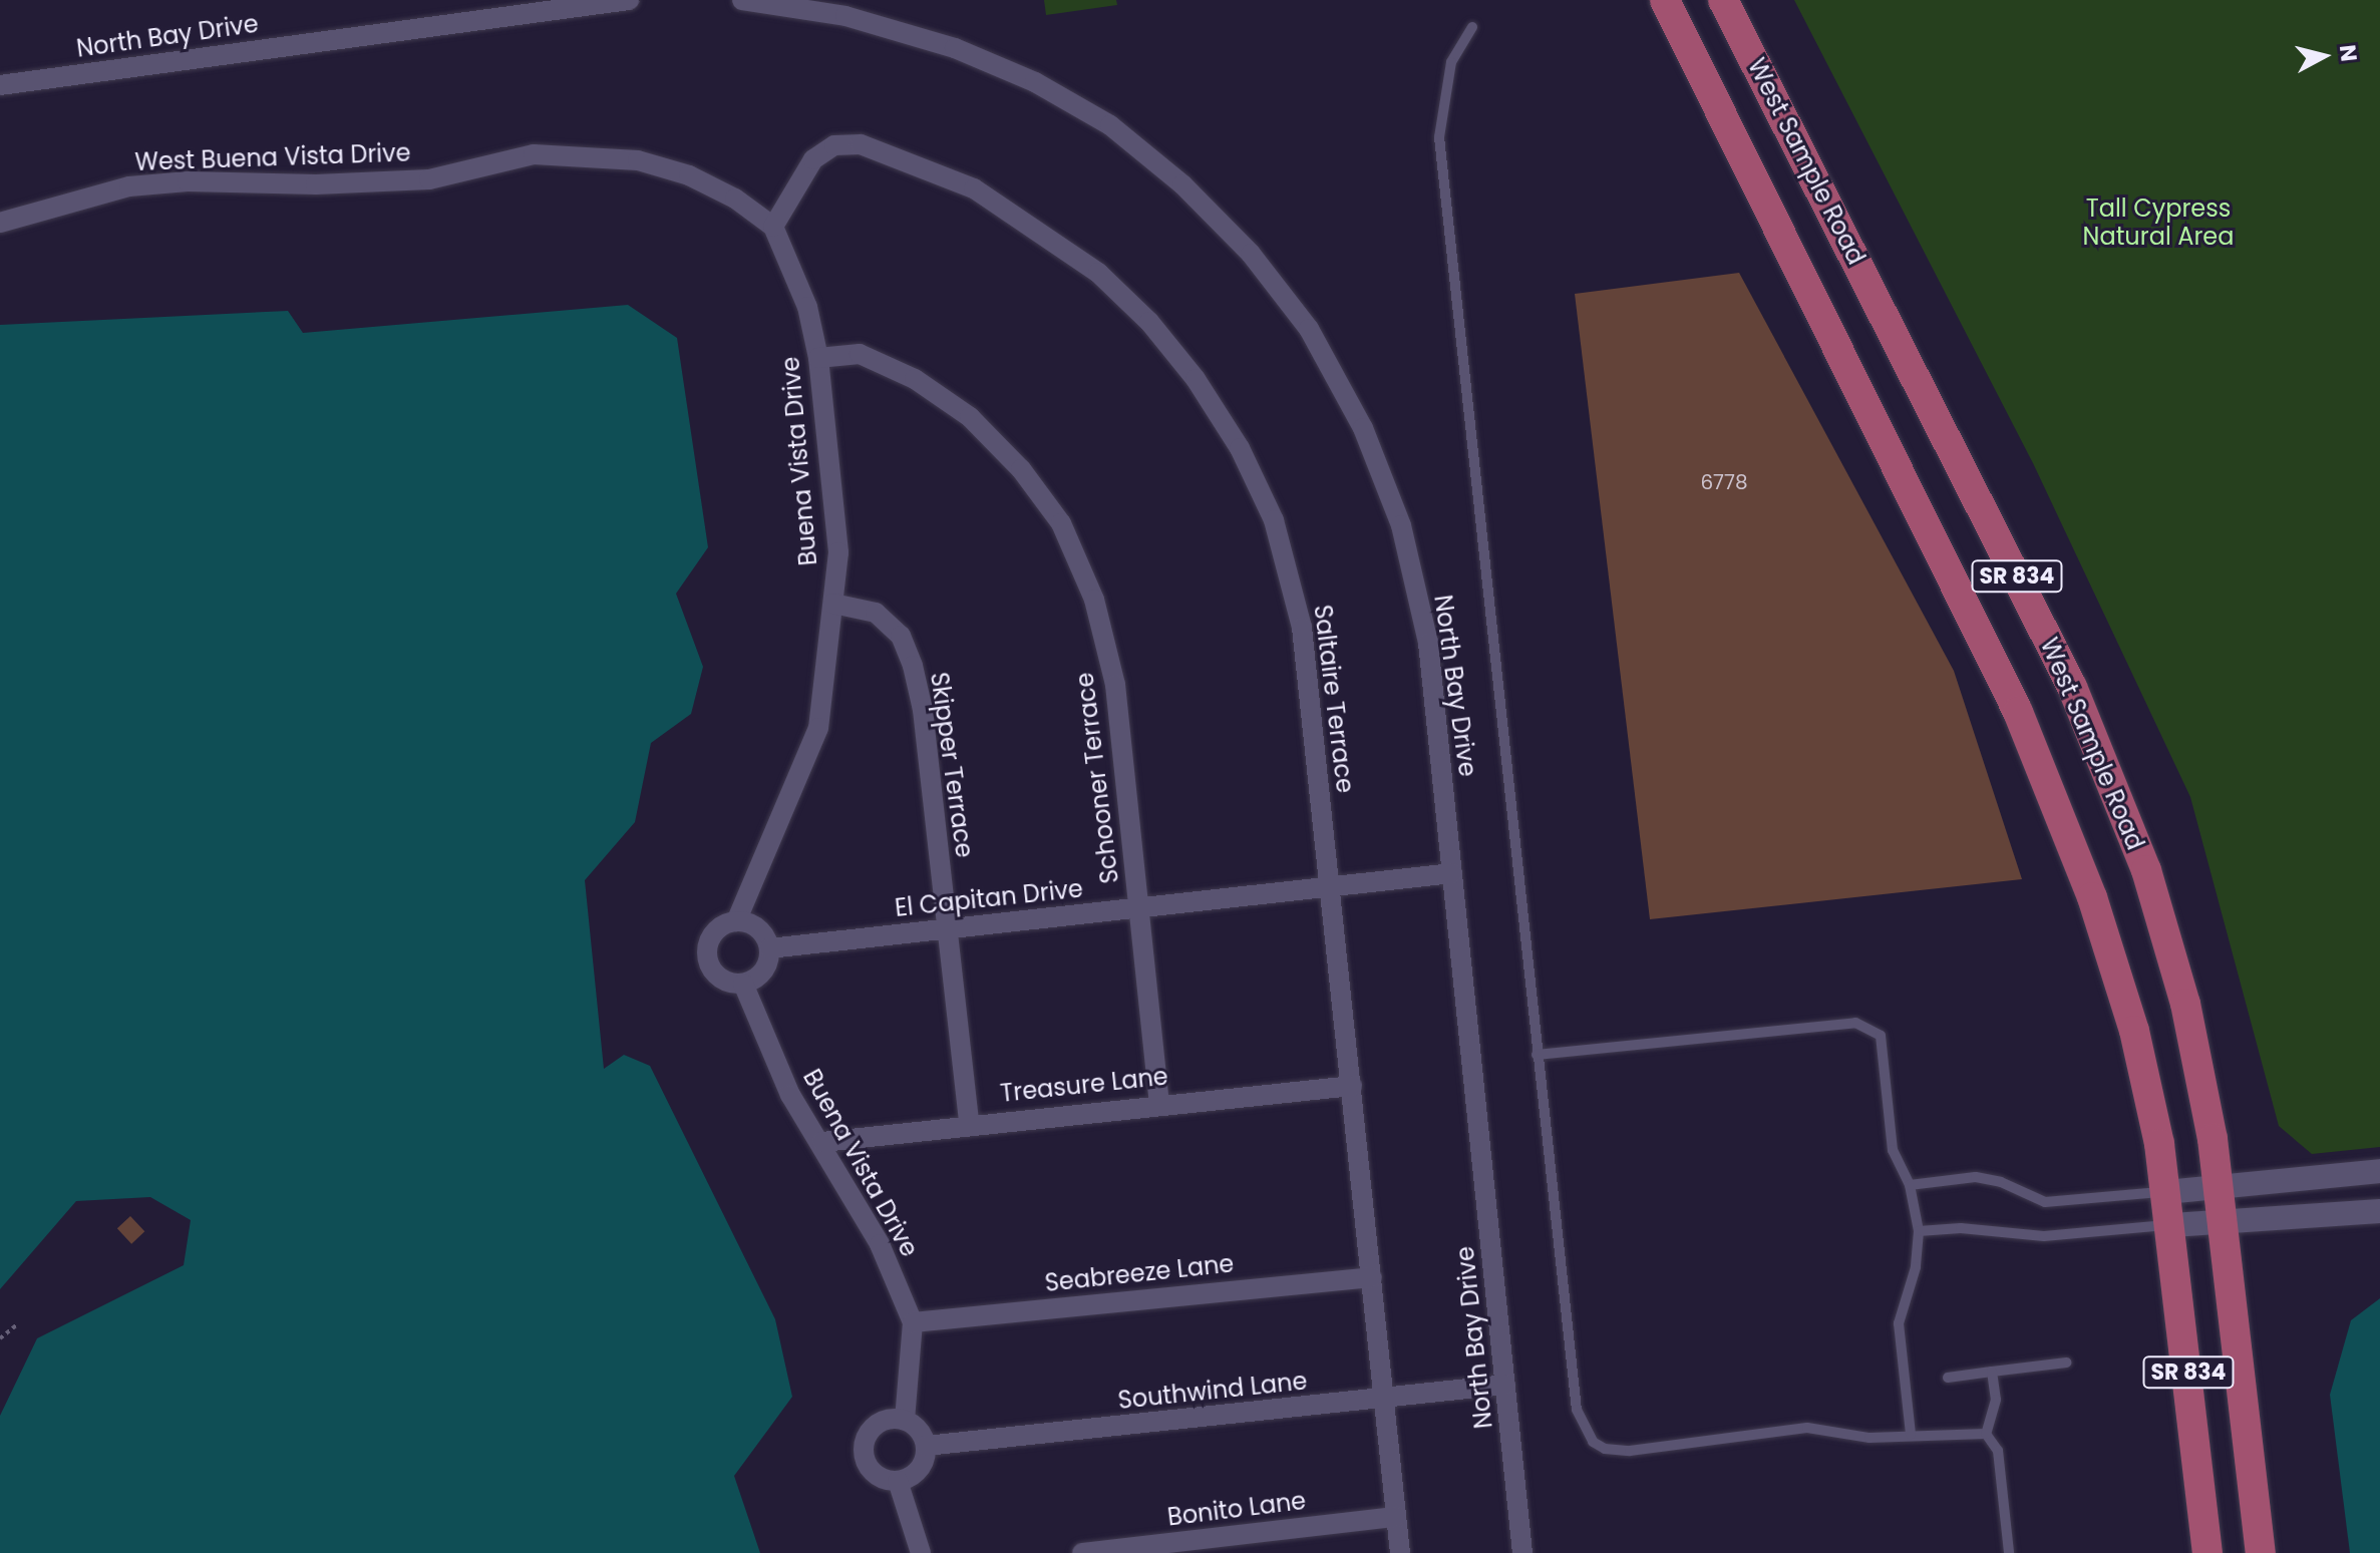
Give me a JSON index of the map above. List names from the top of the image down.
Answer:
{
  "streets": {
    "main road": ["West Sample Road", "SR 834"],
    "street": [
      "North Bay Drive",
      "West Buena Vista Drive",
      "Buena Vista Drive",
      "Saltaire Terrace",
      "Skipper Terrace",
      "Schooner Terrace",
      "El Capitan Drive",
      "Treasure Lane",
      "Seabreeze Lane",
      "Southwind Lane",
      "Bonito Lane"
    ]
  },
  "crossings": [
    ["North Bay Drive", "El Capitan Drive"],
    ["North Bay Drive", "Southwind Lane"],
    ["West Buena Vista Drive", "Buena Vista Drive"],
    ["West Buena Vista Drive", "Saltaire Terrace"],
    ["Buena Vista Drive", "Saltaire Terrace"],
    ["Buena Vista Drive", "Skipper Terrace"],
    ["Buena Vista Drive", "Schooner Terrace"],
    ["Buena Vista Drive", "El Capitan Drive"],
    ["Buena Vista Drive", "Treasure Lane"],
    ["Buena Vista Drive", "Seabreeze Lane"],
    ["Buena Vista Drive", "Southwind Lane"],
    ["Saltaire Terrace", "El Capitan Drive"],
    ["Saltaire Terrace", "Treasure Lane"],
    ["Saltaire Terrace", "Seabreeze Lane"],
    ["Saltaire Terrace", "Southwind Lane"],
    ["Saltaire Terrace", "Bonito Lane"],
    ["Skipper Terrace", "El Capitan Drive"],
    ["Skipper Terrace", "Treasure Lane"],
    ["Schooner Terrace", "El Capitan Drive"],
    ["Schooner Terrace", "Treasure Lane"]
  ],
  "parks": ["Tall Cypress Natural Area"],
  "house_numbers": ["6778"],
  "north": "right"
}
